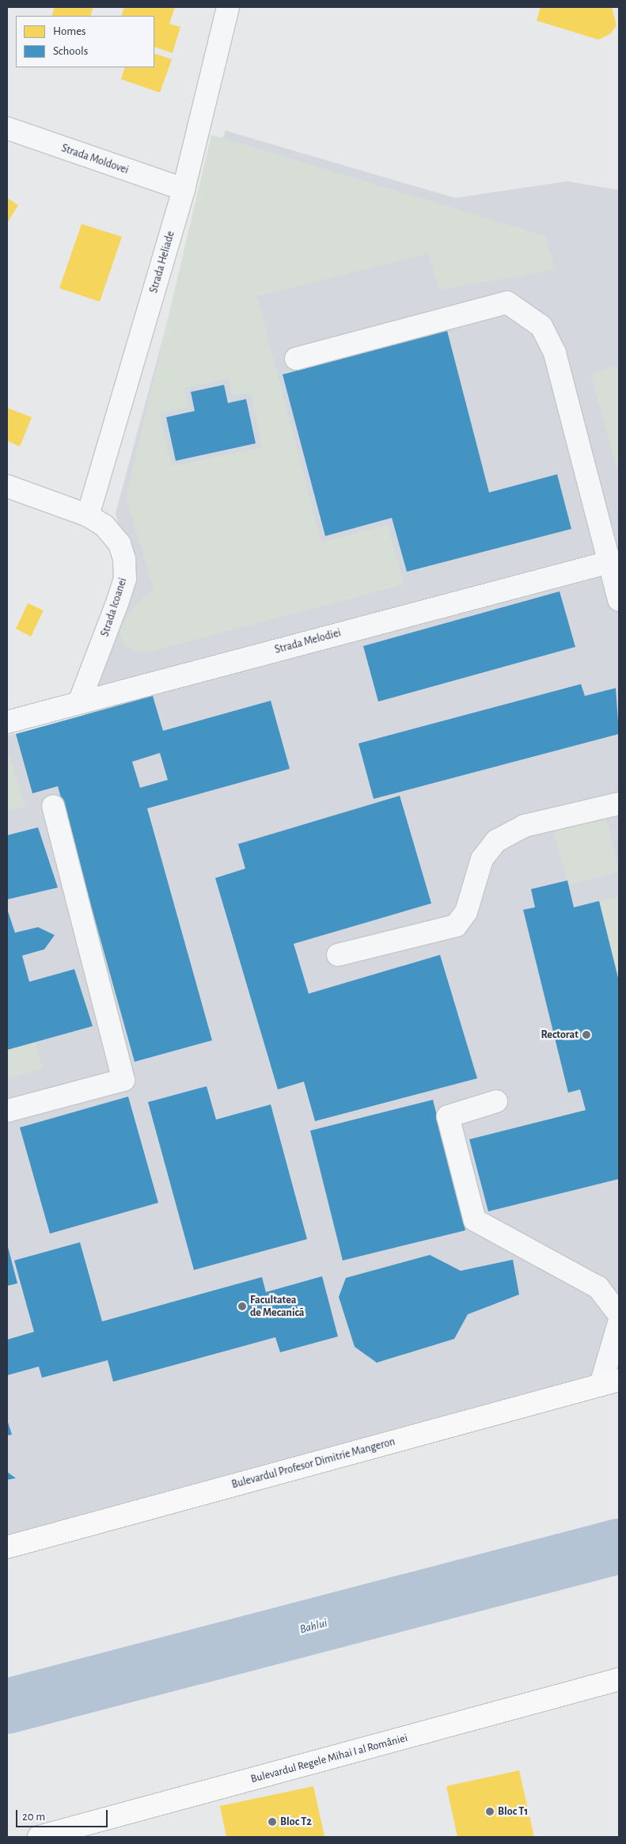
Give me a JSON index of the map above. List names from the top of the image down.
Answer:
{
  "streets": {
    "main road": ["Bulevardul Profesor Dimitrie Mangeron", "Bulevardul Regele Mihai I al României"],
    "street": [
      "Strada Moldovei",
      "Strada Heliade",
      "Strada Icoanei",
      "Strada Melodiei"
    ]
  },
  "crossings": [
    ["Strada Moldovei", "Strada Heliade"],
    ["Strada Heliade", "Strada Icoanei"],
    ["Strada Icoanei", "Strada Melodiei"]
  ],
  "water": ["Bahlui"],
  "places": [
    "Rectorat",
    "Facultatea de Mecanică",
    "Bloc T1",
    "Bloc T2"
  ],
  "legend": ["Homes", "Schools"],
  "scale_bar": "20 m"
}
